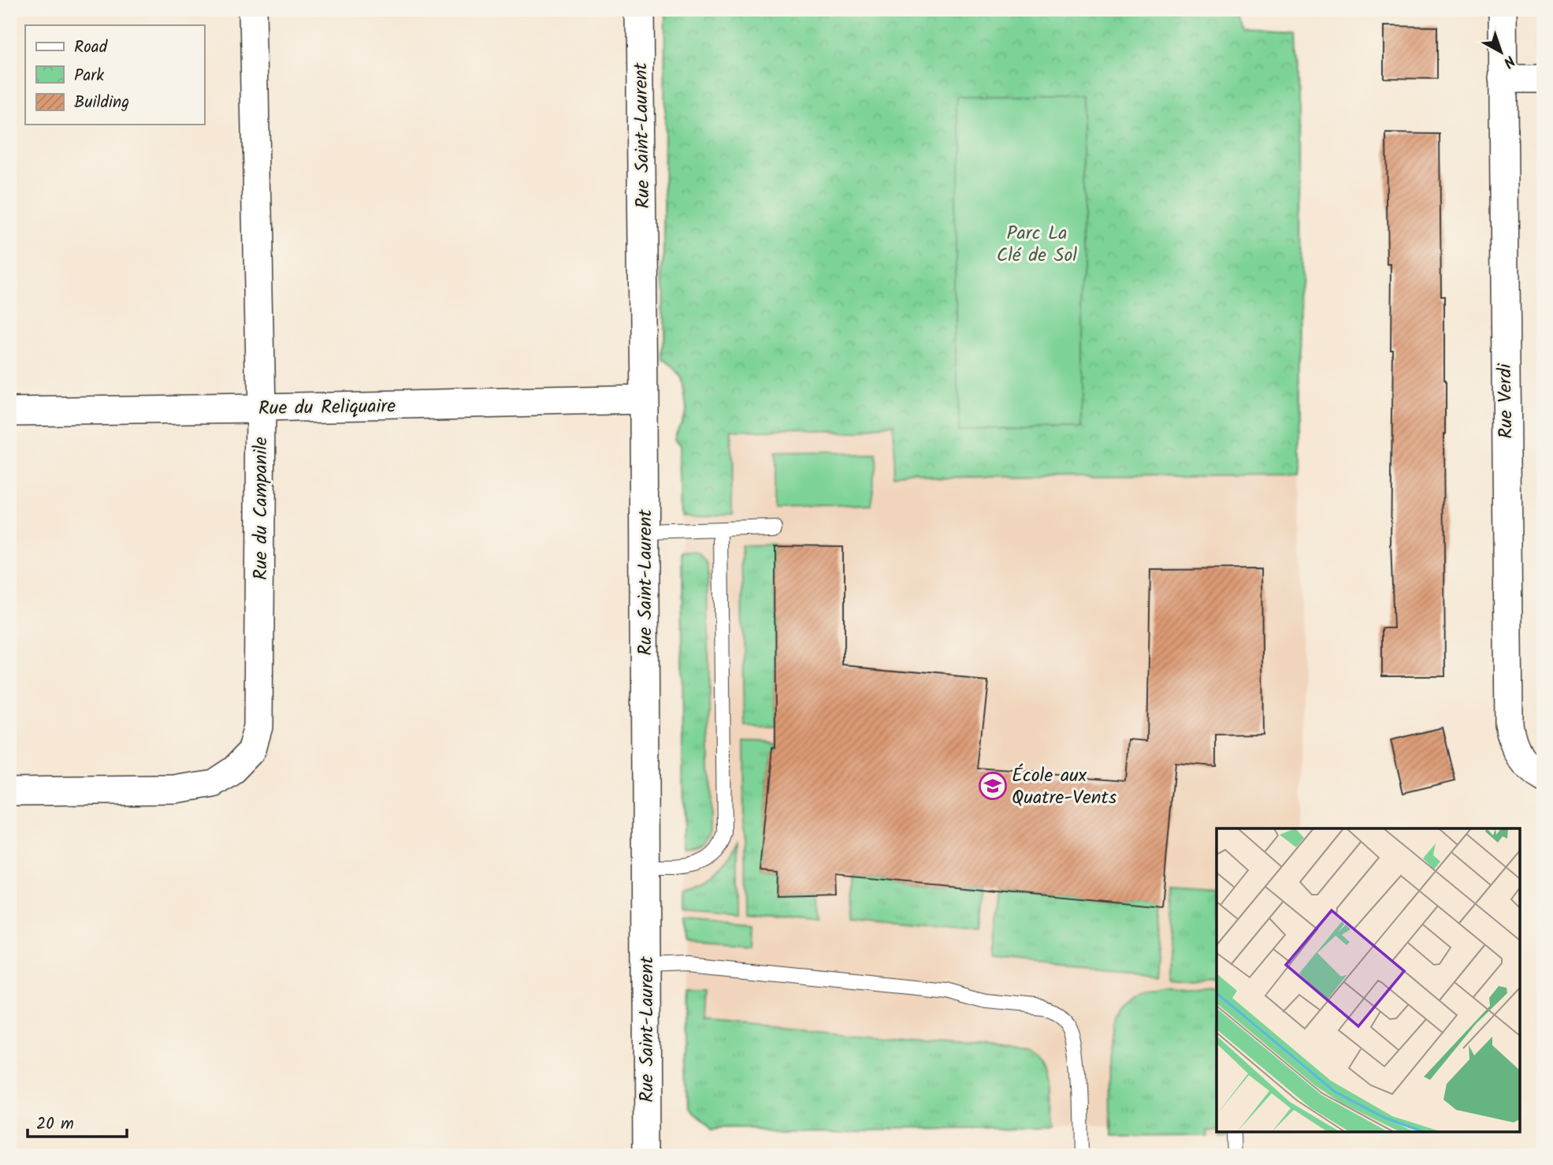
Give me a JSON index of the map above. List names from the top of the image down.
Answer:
{
  "streets": {
    "street": [
      "Rue Saint-Laurent",
      "Rue Verdi",
      "Rue du Reliquaire",
      "Rue du Campanile"
    ]
  },
  "crossings": [
    ["Rue Saint-Laurent", "Rue du Reliquaire"],
    ["Rue du Reliquaire", "Rue du Campanile"]
  ],
  "parks": ["Parc La Clé de Sol"],
  "places": {
    "school or university": ["École aux Quatre-Vents"]
  },
  "legend": ["Road", "Park", "Building"],
  "scale_bar": "20 m",
  "north": "bottom right"
}
